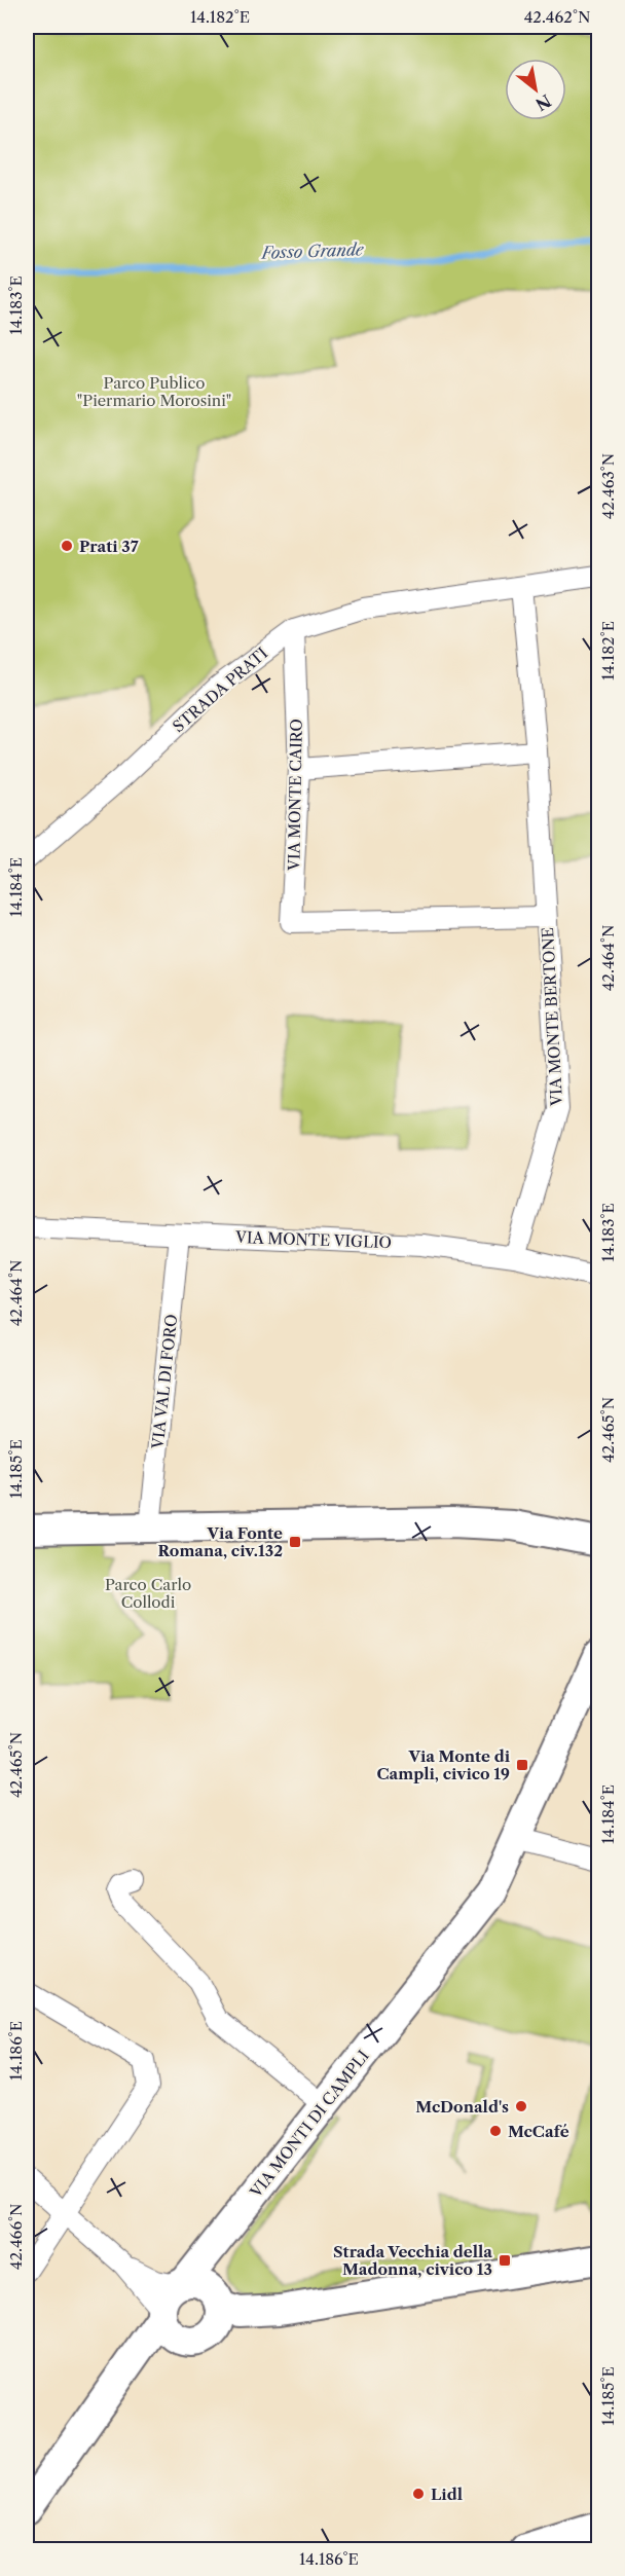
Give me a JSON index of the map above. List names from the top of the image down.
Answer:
{
  "streets": {
    "street": [
      "STRADA PRATI",
      "VIA MONTE CAIRO",
      "VIA MONTE BERTONE",
      "VIA MONTE VIGLIO",
      "VIA VAL DI FORO",
      "VIA MONTI DI CAMPLI"
    ]
  },
  "crossings": [
    ["STRADA PRATI", "VIA MONTE CAIRO"],
    ["STRADA PRATI", "VIA MONTE BERTONE"],
    ["VIA MONTE CAIRO", "VIA MONTE BERTONE"],
    ["VIA MONTE BERTONE", "VIA MONTE VIGLIO"],
    ["VIA MONTE VIGLIO", "VIA VAL DI FORO"]
  ],
  "water": ["Fosso Grande"],
  "parks": ["Parco Publico \"Piermario Morosini\"", "Parco Carlo Collodi"],
  "places": {
    "other": [
      "Prati 37",
      "McDonald's",
      "McCafé",
      "Lidl"
    ],
    "transit": ["Via Fonte Romana, civ.132", "Via Monte di Campli, civico 19", "Strada Vecchia della Madonna, civico 13"]
  },
  "north": "bottom right",
  "coordinates": [
    "14.182°E",
    "42.462°N",
    "14.183°E",
    "42.463°N",
    "14.184°E",
    "42.464°N",
    "42.465°N",
    "14.185°E",
    "14.186°E",
    "42.466°N"
  ]
}
